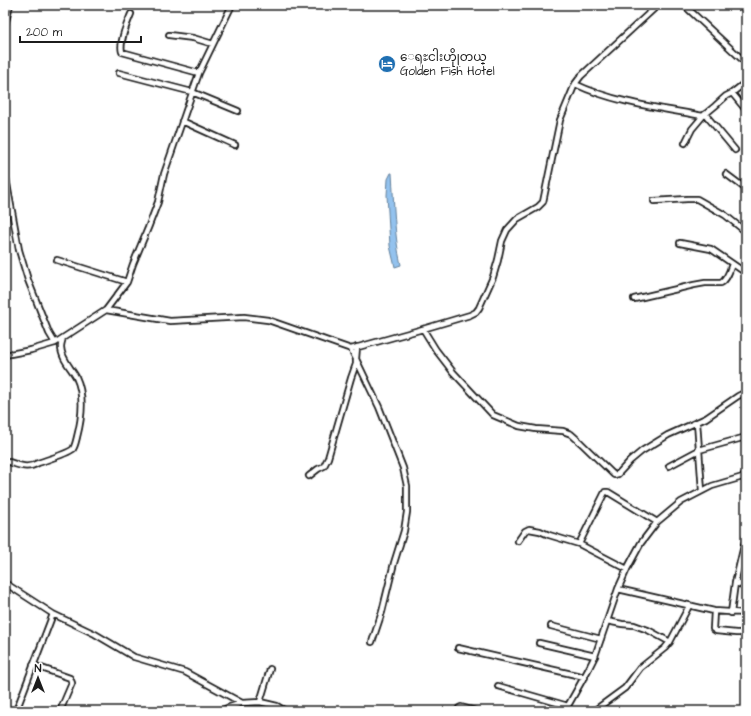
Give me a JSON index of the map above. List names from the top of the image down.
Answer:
{
  "places": {
    "hotel": ["ေရႊငါးဟိုုတယ္ Golden Fish Hotel"]
  },
  "scale_bar": "200 m",
  "north": "top"
}
